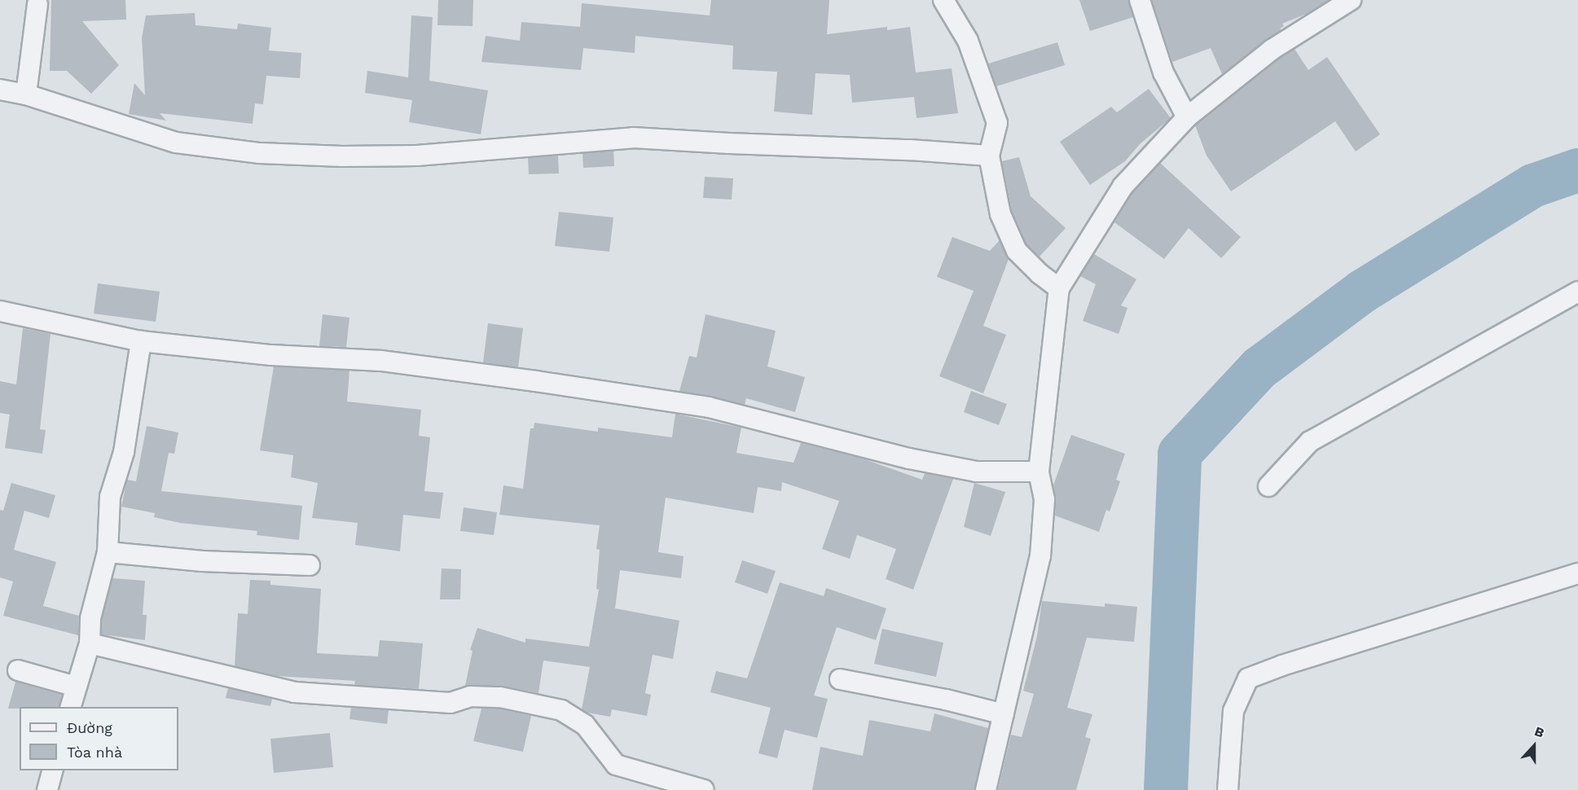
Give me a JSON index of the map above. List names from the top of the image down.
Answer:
{
  "legend": ["Đường", "Tòa nhà"],
  "north": "top"
}
